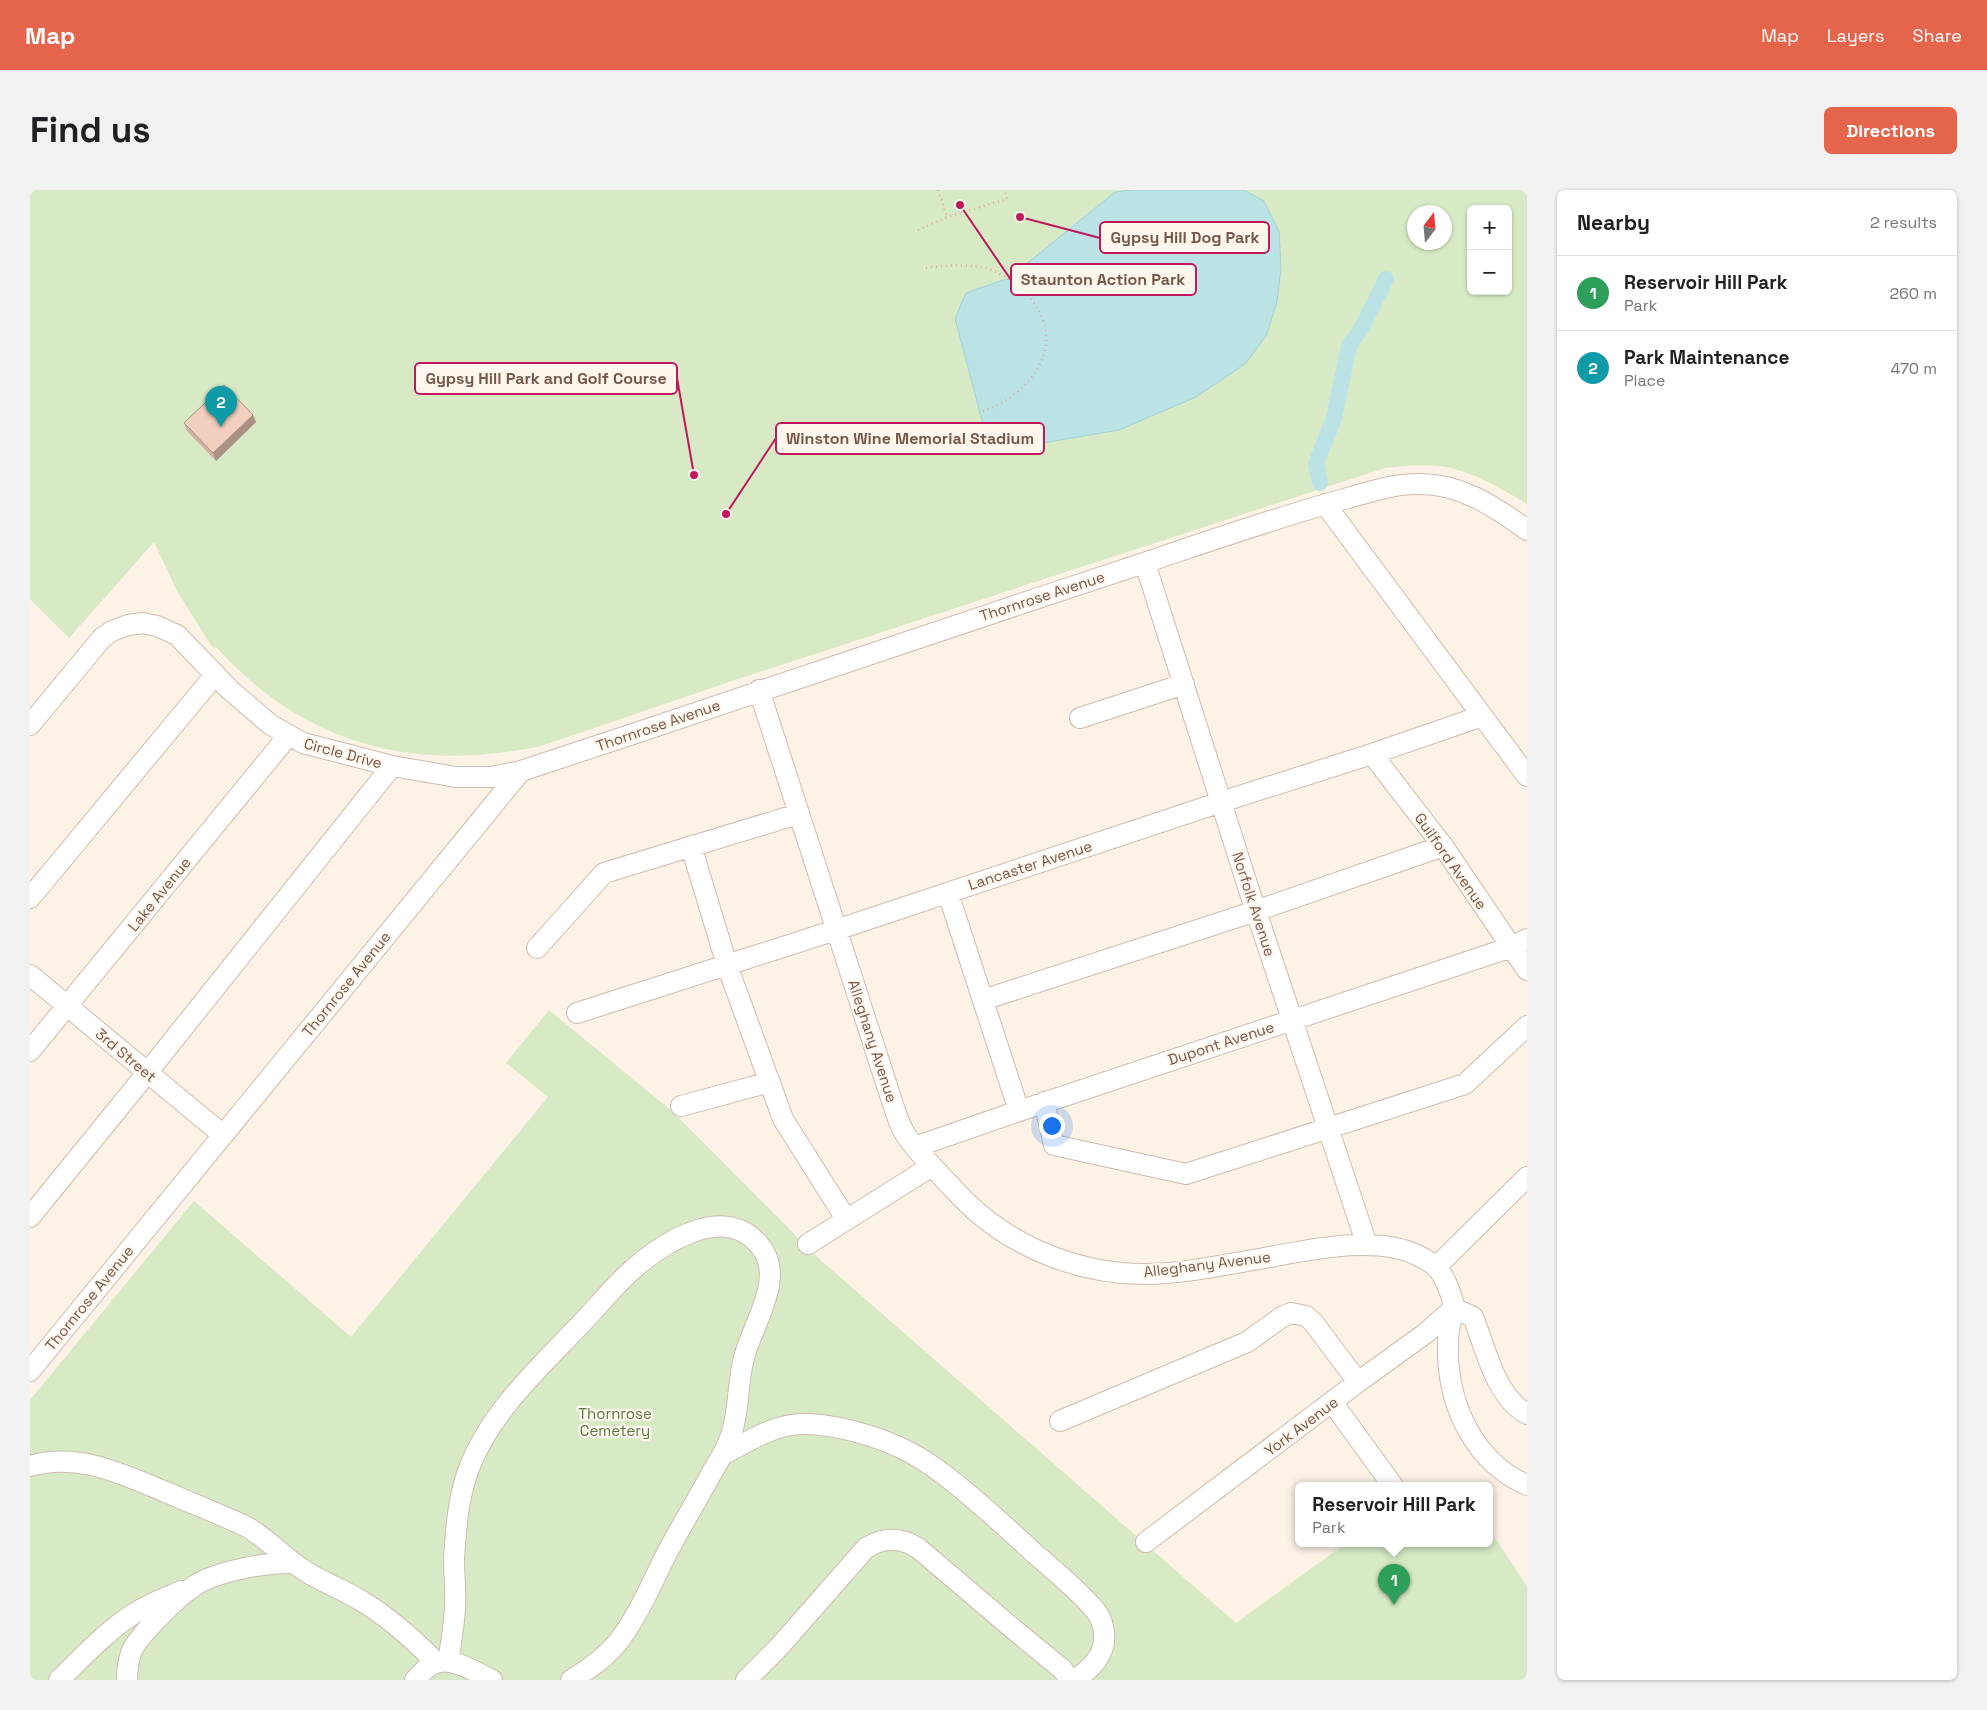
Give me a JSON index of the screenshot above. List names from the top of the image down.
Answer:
{
  "streets": {
    "street": [
      "Thornrose Avenue",
      "Circle Drive",
      "Guilford Avenue",
      "Lancaster Avenue",
      "Lake Avenue",
      "Norfolk Avenue",
      "Alleghany Avenue",
      "Dupont Avenue",
      "3rd Street",
      "York Avenue"
    ]
  },
  "crossings": [
    ["Thornrose Avenue", "Circle Drive"],
    ["Thornrose Avenue", "Norfolk Avenue"],
    ["Thornrose Avenue", "Alleghany Avenue"],
    ["Thornrose Avenue", "3rd Street"],
    ["Circle Drive", "Lake Avenue"],
    ["Guilford Avenue", "Lancaster Avenue"],
    ["Guilford Avenue", "Dupont Avenue"],
    ["Lancaster Avenue", "Norfolk Avenue"],
    ["Lancaster Avenue", "Alleghany Avenue"],
    ["Lake Avenue", "3rd Street"],
    ["Norfolk Avenue", "Alleghany Avenue"],
    ["Norfolk Avenue", "Dupont Avenue"],
    ["Alleghany Avenue", "Dupont Avenue"]
  ],
  "parks": ["Thornrose Cemetery"],
  "places": [
    "Staunton Action Park",
    "Gypsy Hill Dog Park",
    "Gypsy Hill Park and Golf Course",
    "Winston Wine Memorial Stadium"
  ],
  "north": "top",
  "page": {
    "header": "Map",
    "nav": ["Map", "Layers", "Share"],
    "buttons": "Directions",
    "title": "Find us",
    "heading": ["Nearby", "2 results"],
    "map_buttons": ["+", "−"],
    "list": [
      {
        "mark": "1",
        "name": "Reservoir Hill Park",
        "note": "Park",
        "value": "260 m"
      },
      {
        "mark": "2",
        "name": "Park Maintenance",
        "note": "Place",
        "value": "470 m"
      }
    ],
    "pins": ["2", "1"],
    "popup": ["Reservoir Hill Park", "Park"]
  }
}
